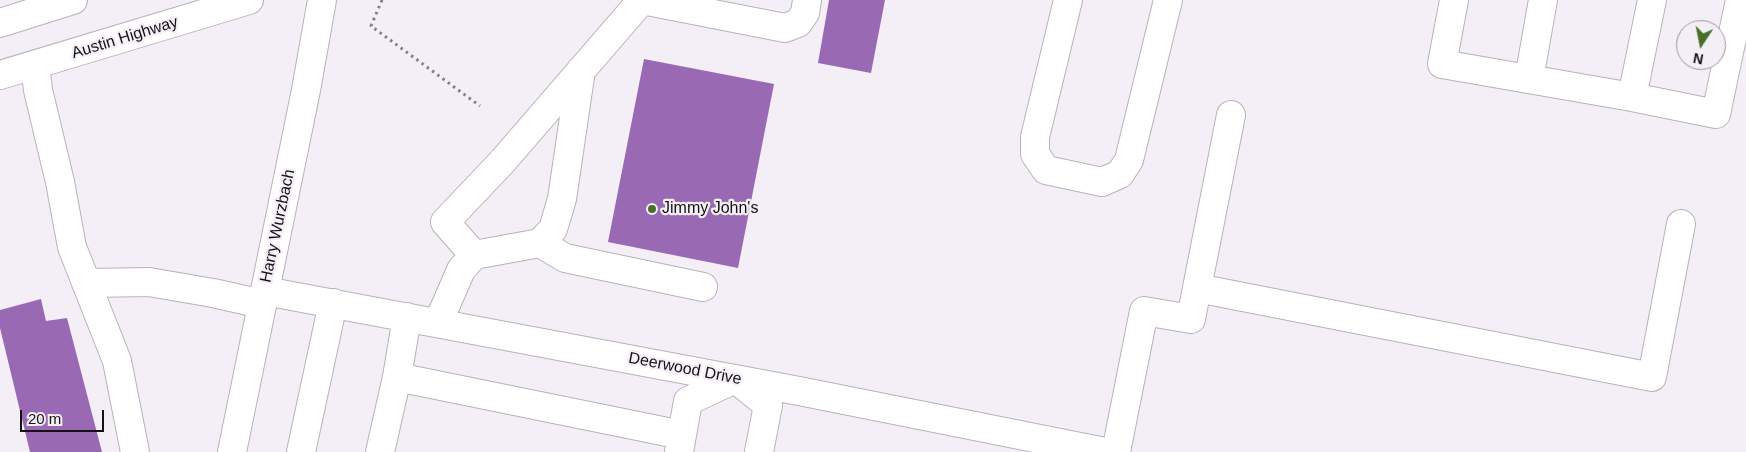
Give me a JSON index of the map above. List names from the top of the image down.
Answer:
{
  "streets": {
    "street": ["Austin Highway", "Harry Wurzbach", "Deerwood Drive"]
  },
  "crossings": [
    ["Harry Wurzbach", "Deerwood Drive"]
  ],
  "places": ["Jimmy John's"],
  "scale_bar": "20 m",
  "north": "bottom"
}
